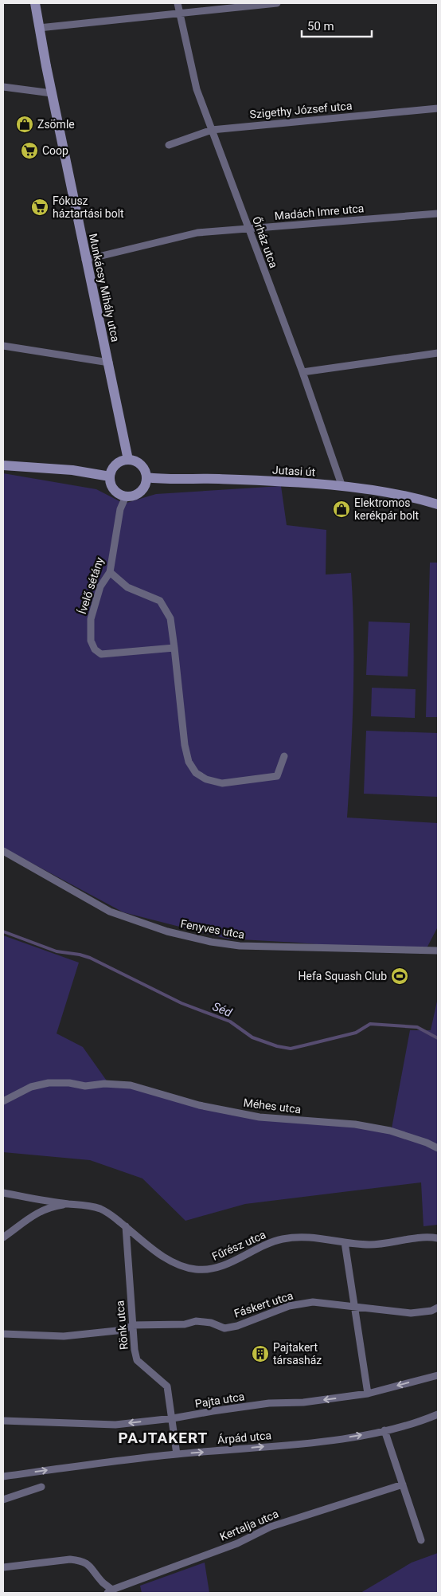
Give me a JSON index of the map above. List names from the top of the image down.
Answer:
{
  "streets": {
    "street": [
      "Szigethy József utca",
      "Madách Imre utca",
      "Őrház utca",
      "Munkácsy Mihály utca",
      "Jutasi út",
      "Ívelő sétány",
      "Fenyves utca",
      "Méhes utca",
      "Fűrész utca",
      "Fáskert utca",
      "Rönk utca",
      "Pajta utca",
      "Árpád utca",
      "Kertalja utca"
    ]
  },
  "crossings": [
    ["Szigethy József utca", "Őrház utca"],
    ["Madách Imre utca", "Őrház utca"],
    ["Madách Imre utca", "Munkácsy Mihály utca"],
    ["Őrház utca", "Jutasi út"],
    ["Munkácsy Mihály utca", "Jutasi út"],
    ["Munkácsy Mihály utca", "Ívelő sétány"],
    ["Jutasi út", "Ívelő sétány"],
    ["Fűrész utca", "Rönk utca"],
    ["Fáskert utca", "Rönk utca"],
    ["Rönk utca", "Pajta utca"],
    ["Rönk utca", "Árpád utca"]
  ],
  "one_way": ["Pajta utca", "Árpád utca"],
  "districts": ["PAJTAKERT"],
  "water": ["Séd"],
  "places": {
    "shop": ["Zsömle", "Elektromos kerékpár bolt"],
    "supermarket": ["Coop", "Fókusz háztartási bolt"],
    "sports": ["Hefa Squash Club"],
    "building": ["Pajtakert társasház"]
  },
  "scale_bar": "50 m"
}
